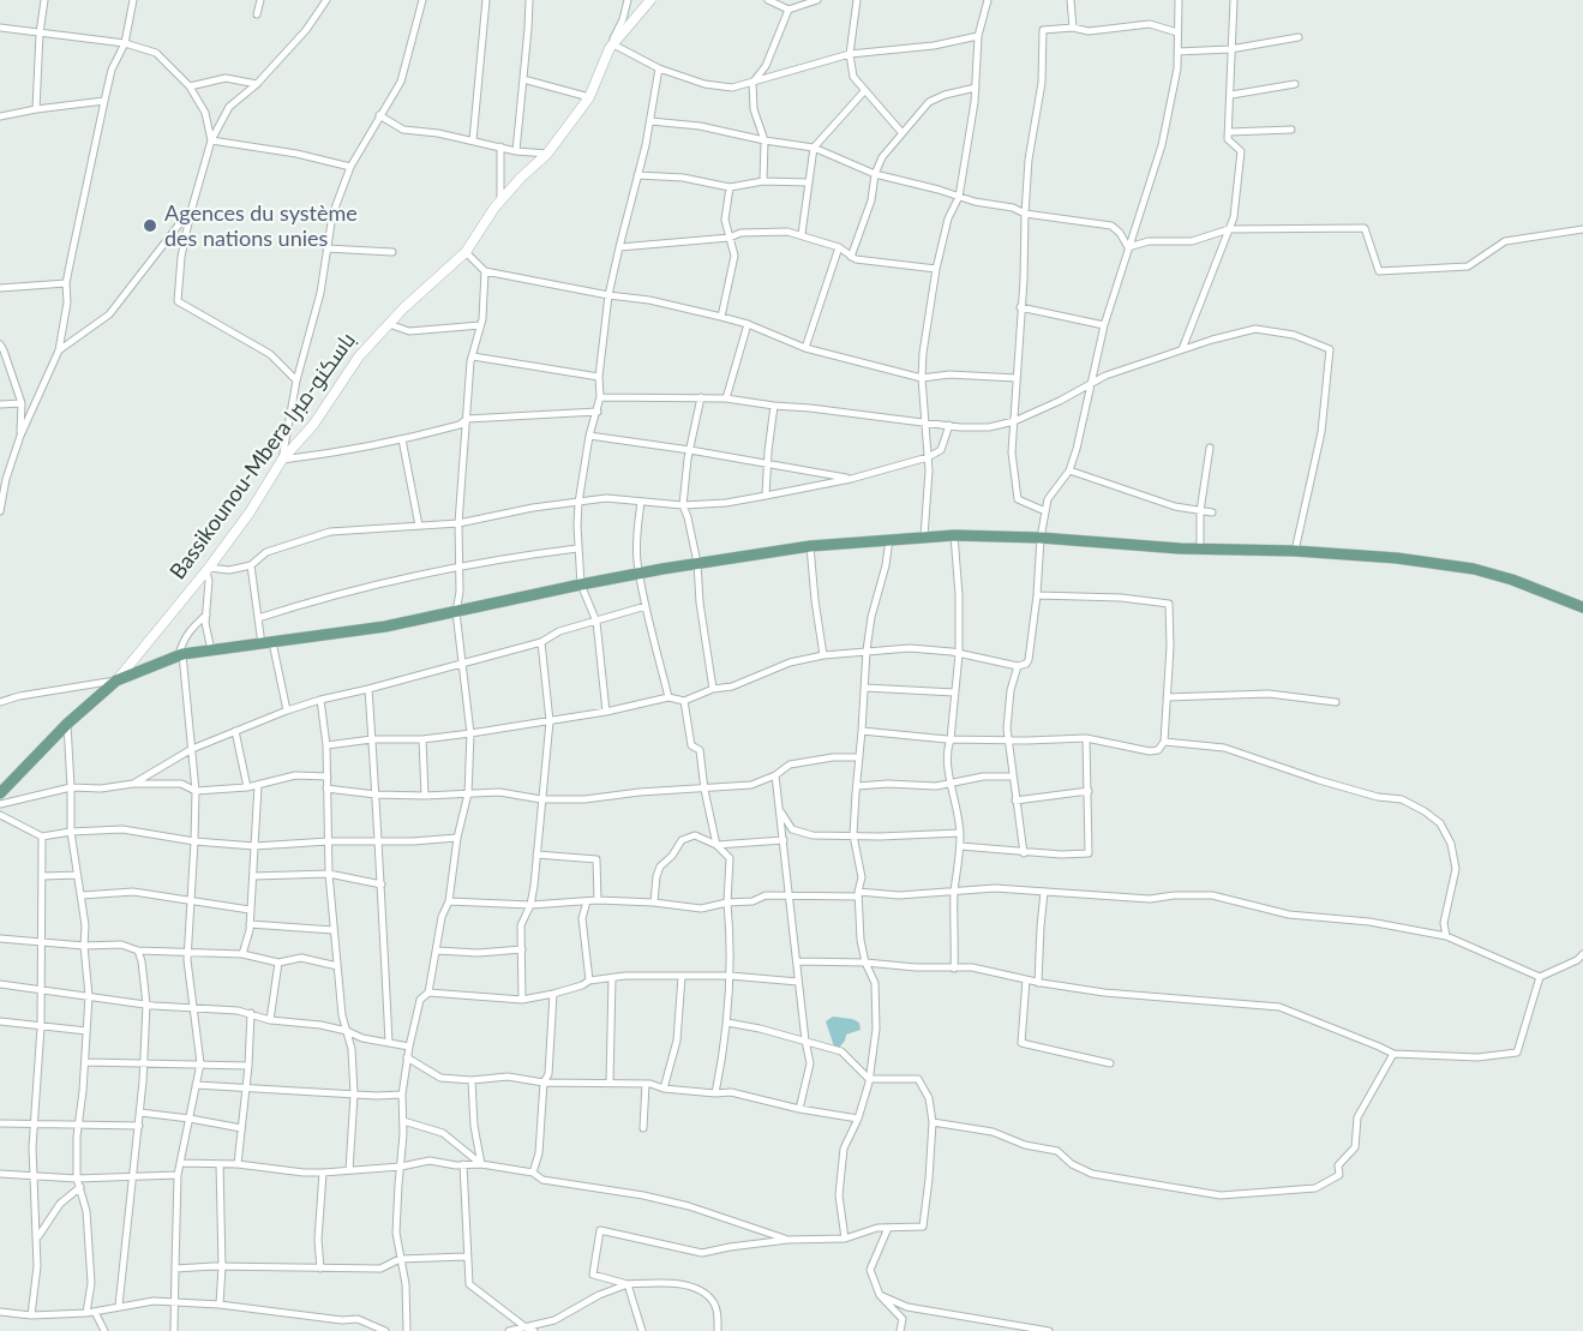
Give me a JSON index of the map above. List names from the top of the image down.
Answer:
{
  "streets": {
    "main road": ["Bassikounou-Mbera باسكنو-مبرا"]
  },
  "places": ["Agences du système des nations unies"]
}
